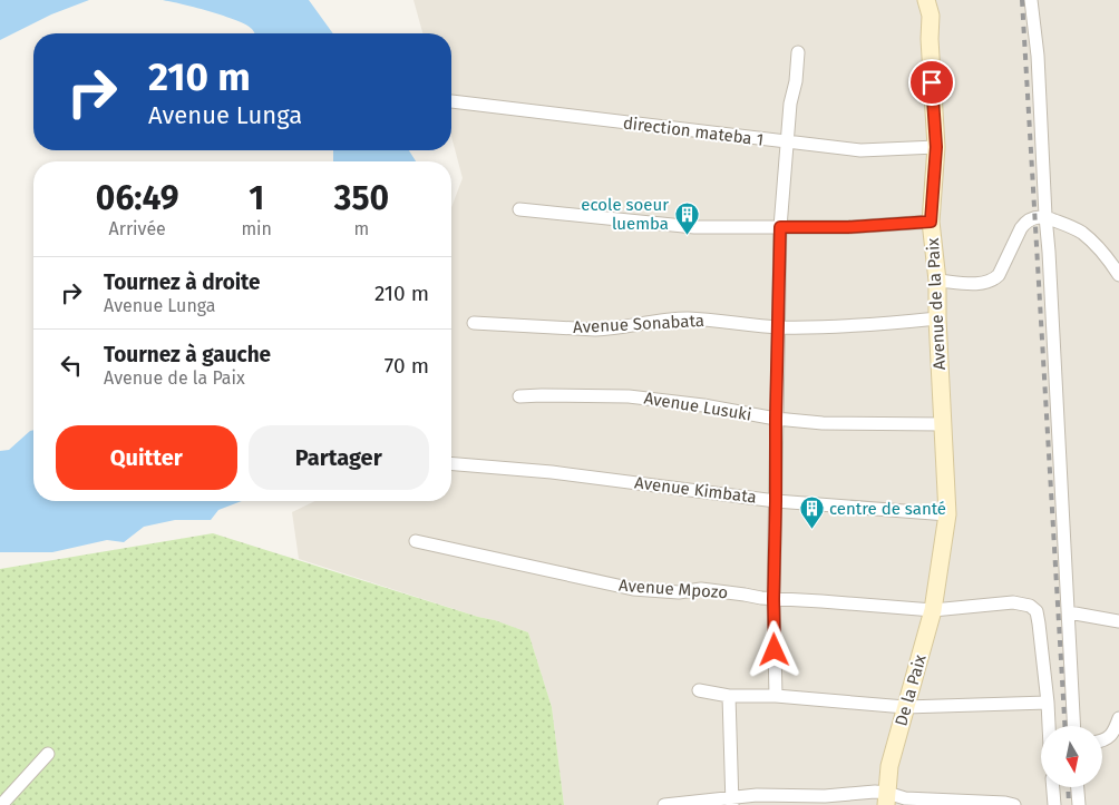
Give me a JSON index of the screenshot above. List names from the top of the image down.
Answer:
{
  "streets": {
    "street": [
      "direction mateba 1",
      "Avenue de la Paix",
      "Avenue Sonabata",
      "Avenue Lusuki",
      "Avenue Kimbata",
      "Avenue Mpozo",
      "De la Paix"
    ]
  },
  "crossings": [
    ["direction mateba 1", "Avenue de la Paix"],
    ["Avenue de la Paix", "Avenue Sonabata"],
    ["Avenue de la Paix", "Avenue Lusuki"],
    ["Avenue de la Paix", "Avenue Kimbata"],
    ["Avenue de la Paix", "De la Paix"],
    ["Avenue Mpozo", "De la Paix"]
  ],
  "places": {
    "building": ["ecole soeur luemba", "centre de santé"]
  },
  "north": "bottom",
  "page": {
    "turn": ["210 m", "Avenue Lunga"],
    "eta": [
      "06:49",
      "Arrivée",
      "1",
      "min",
      "350",
      "m"
    ],
    "list": [
      {
        "name": "Tournez à droite",
        "note": "Avenue Lunga",
        "value": "210 m"
      },
      {
        "name": "Tournez à gauche",
        "note": "Avenue de la Paix",
        "value": "70 m"
      }
    ],
    "buttons": ["Quitter", "Partager"]
  }
}
